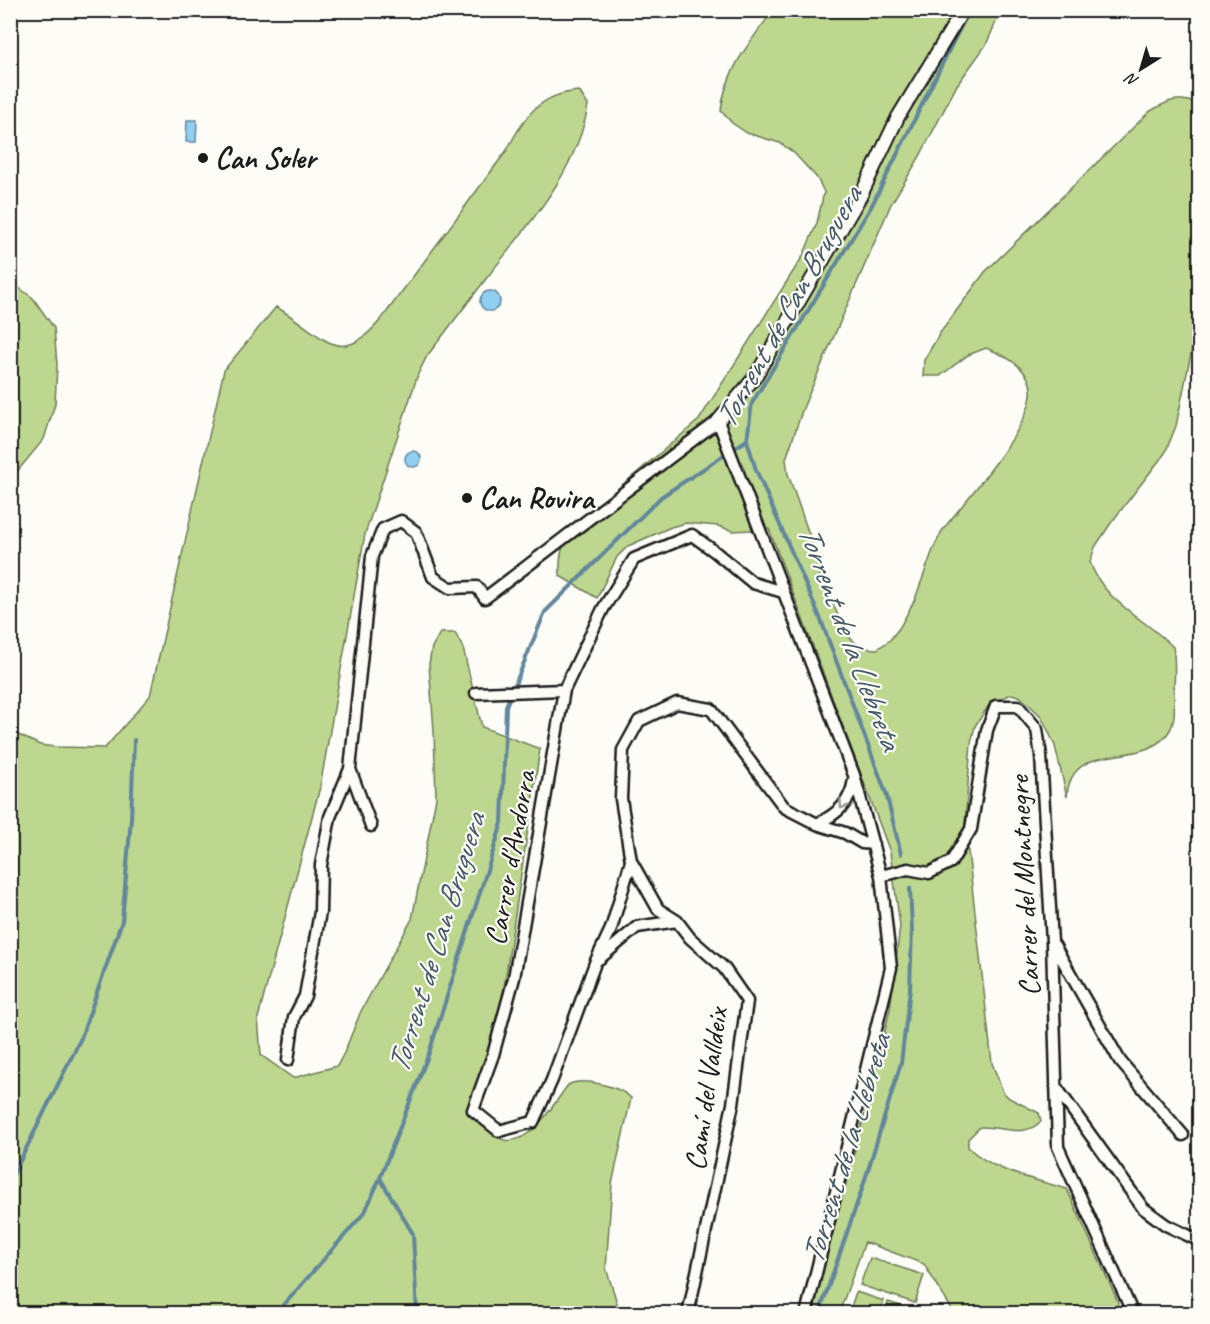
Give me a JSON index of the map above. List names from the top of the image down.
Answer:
{
  "streets": {
    "street": ["Carrer d'Andorra", "Carrer del Montnegre", "Camí del Valldeix"]
  },
  "crossings": [
    ["Carrer d'Andorra", "Camí del Valldeix"]
  ],
  "water": ["Torrent de Can Bruguera", "Torrent de la Llebreta"],
  "places": ["Can Soler", "Can Rovira"],
  "north": "bottom left"
}
